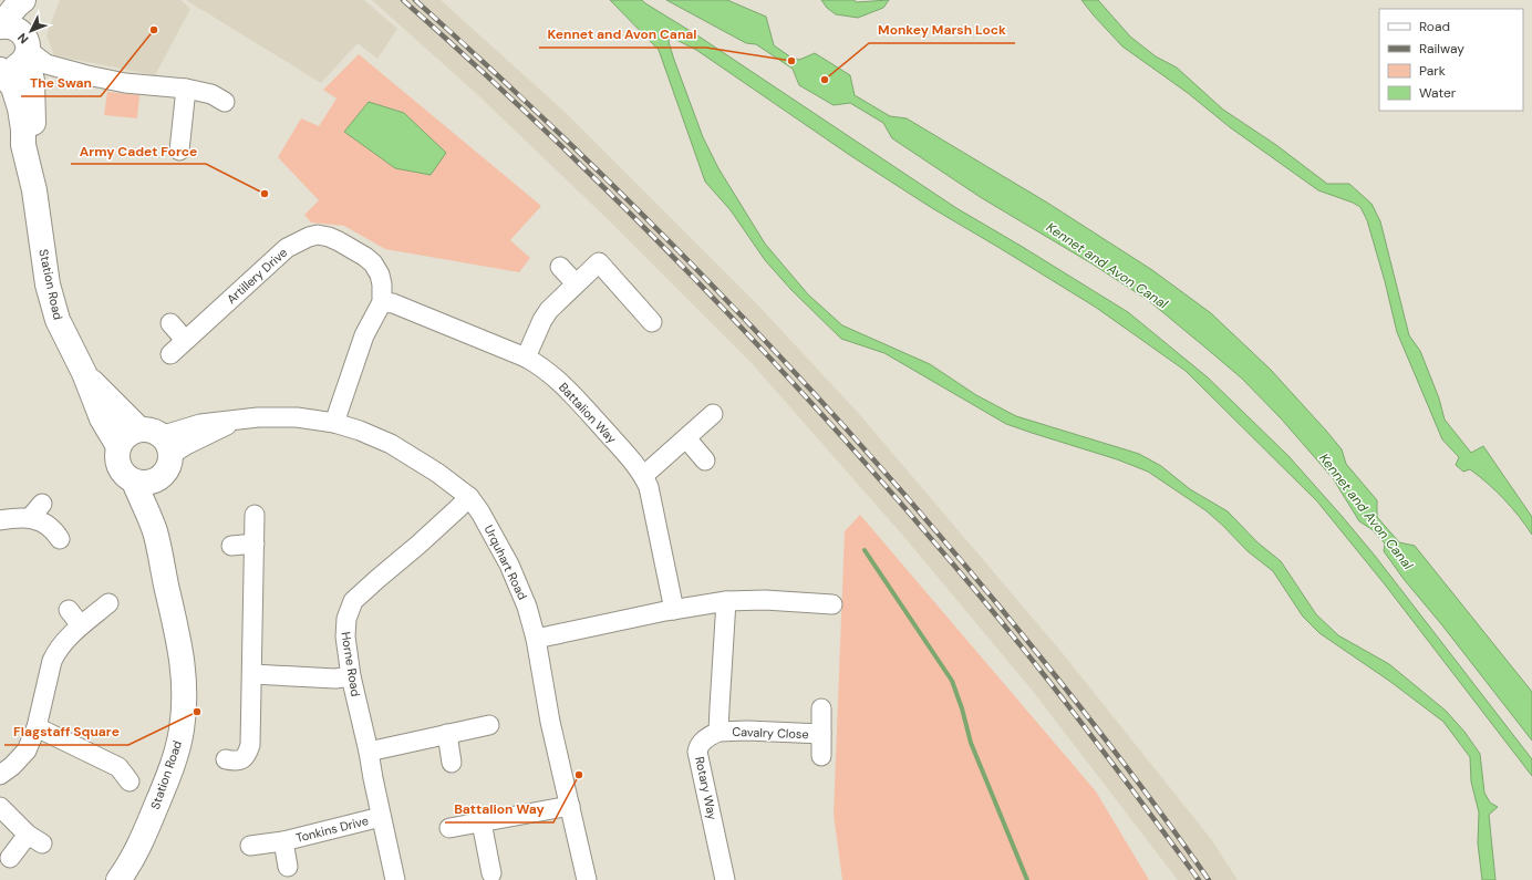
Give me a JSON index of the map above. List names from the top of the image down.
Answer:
{
  "streets": {
    "street": [
      "Artillery Drive",
      "Station Road",
      "Battalion Way",
      "Urquhart Road",
      "Horne Road",
      "Cavalry Close",
      "Rotary Way",
      "Tonkins Drive"
    ]
  },
  "crossings": [
    ["Artillery Drive", "Battalion Way"],
    ["Artillery Drive", "Urquhart Road"],
    ["Station Road", "Urquhart Road"],
    ["Urquhart Road", "Horne Road"],
    ["Horne Road", "Tonkins Drive"],
    ["Cavalry Close", "Rotary Way"]
  ],
  "water": ["Kennet and Avon Canal"],
  "places": [
    "The Swan",
    "Kennet and Avon Canal",
    "Monkey Marsh Lock",
    "Army Cadet Force",
    "Flagstaff Square",
    "Battalion Way"
  ],
  "legend": [
    "Road",
    "Railway",
    "Park",
    "Water"
  ],
  "north": "bottom left"
}
